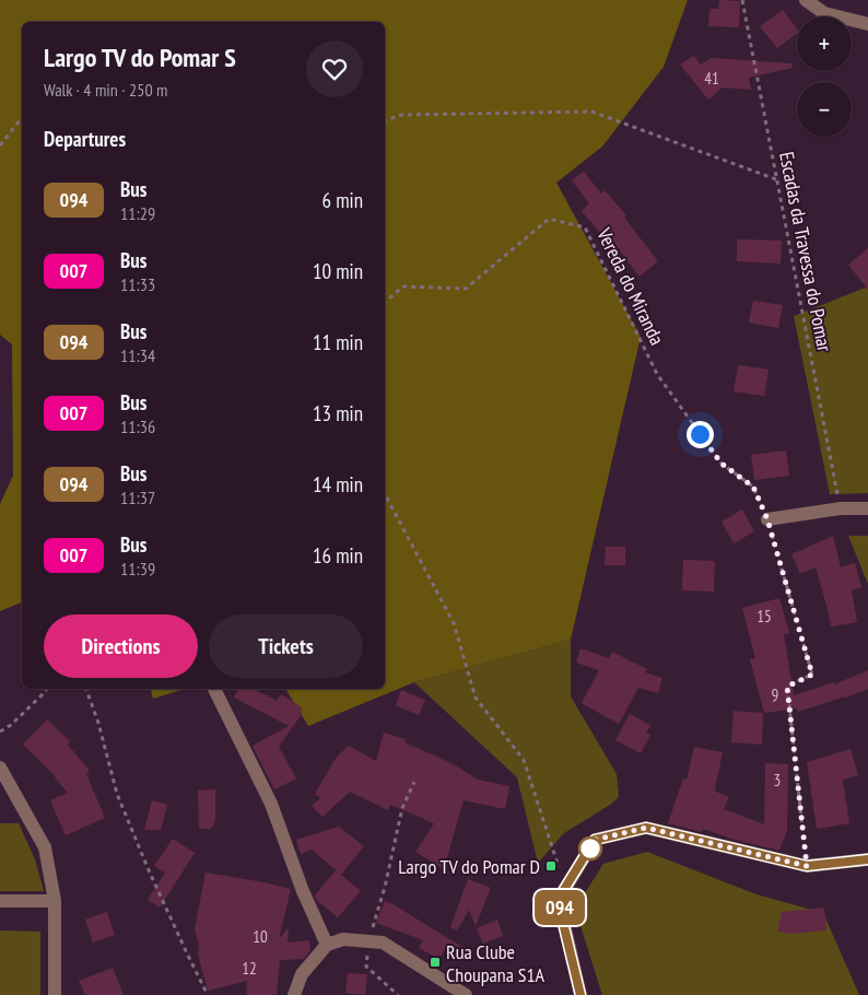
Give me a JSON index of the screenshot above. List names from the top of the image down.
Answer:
{
  "streets": {
    "path": ["Escadas da Travessa do Pomar", "Vereda do Miranda"]
  },
  "places": {
    "transit": ["Largo TV do Pomar D", "Rua Clube Choupana S1A"]
  },
  "lines": ["bus line 094"],
  "house_numbers": [
    "41",
    "15",
    "9",
    "3",
    "10",
    "12"
  ],
  "page": {
    "on_map": "094",
    "map_buttons": ["+", "−"],
    "heading": [
      ["Largo TV do Pomar S", "Walk · 4 min · 250 m"],
      "Departures"
    ],
    "list": [
      {
        "mark": "094",
        "name": "Bus",
        "note": "11:29",
        "value": "6 min"
      },
      {
        "mark": "007",
        "name": "Bus",
        "note": "11:33",
        "value": "10 min"
      },
      {
        "mark": "094",
        "name": "Bus",
        "note": "11:34",
        "value": "11 min"
      },
      {
        "mark": "007",
        "name": "Bus",
        "note": "11:36",
        "value": "13 min"
      },
      {
        "mark": "094",
        "name": "Bus",
        "note": "11:37",
        "value": "14 min"
      },
      {
        "mark": "007",
        "name": "Bus",
        "note": "11:39",
        "value": "16 min"
      }
    ],
    "buttons": ["Directions", "Tickets"]
  }
}
